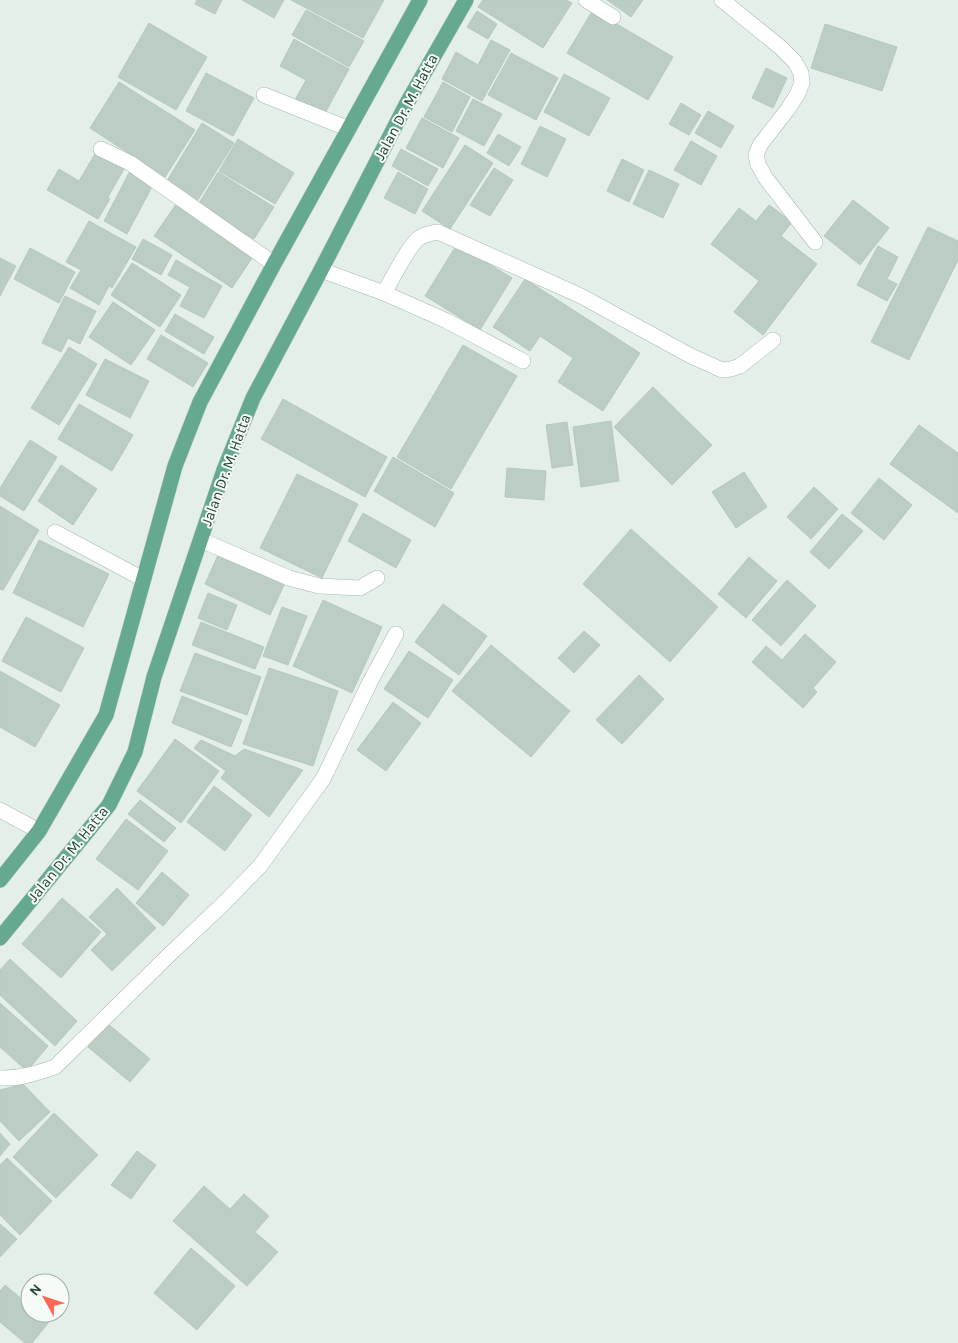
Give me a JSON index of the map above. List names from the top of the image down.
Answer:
{
  "streets": {
    "main road": ["Jalan Dr. M. Hatta"]
  },
  "north": "top left"
}
